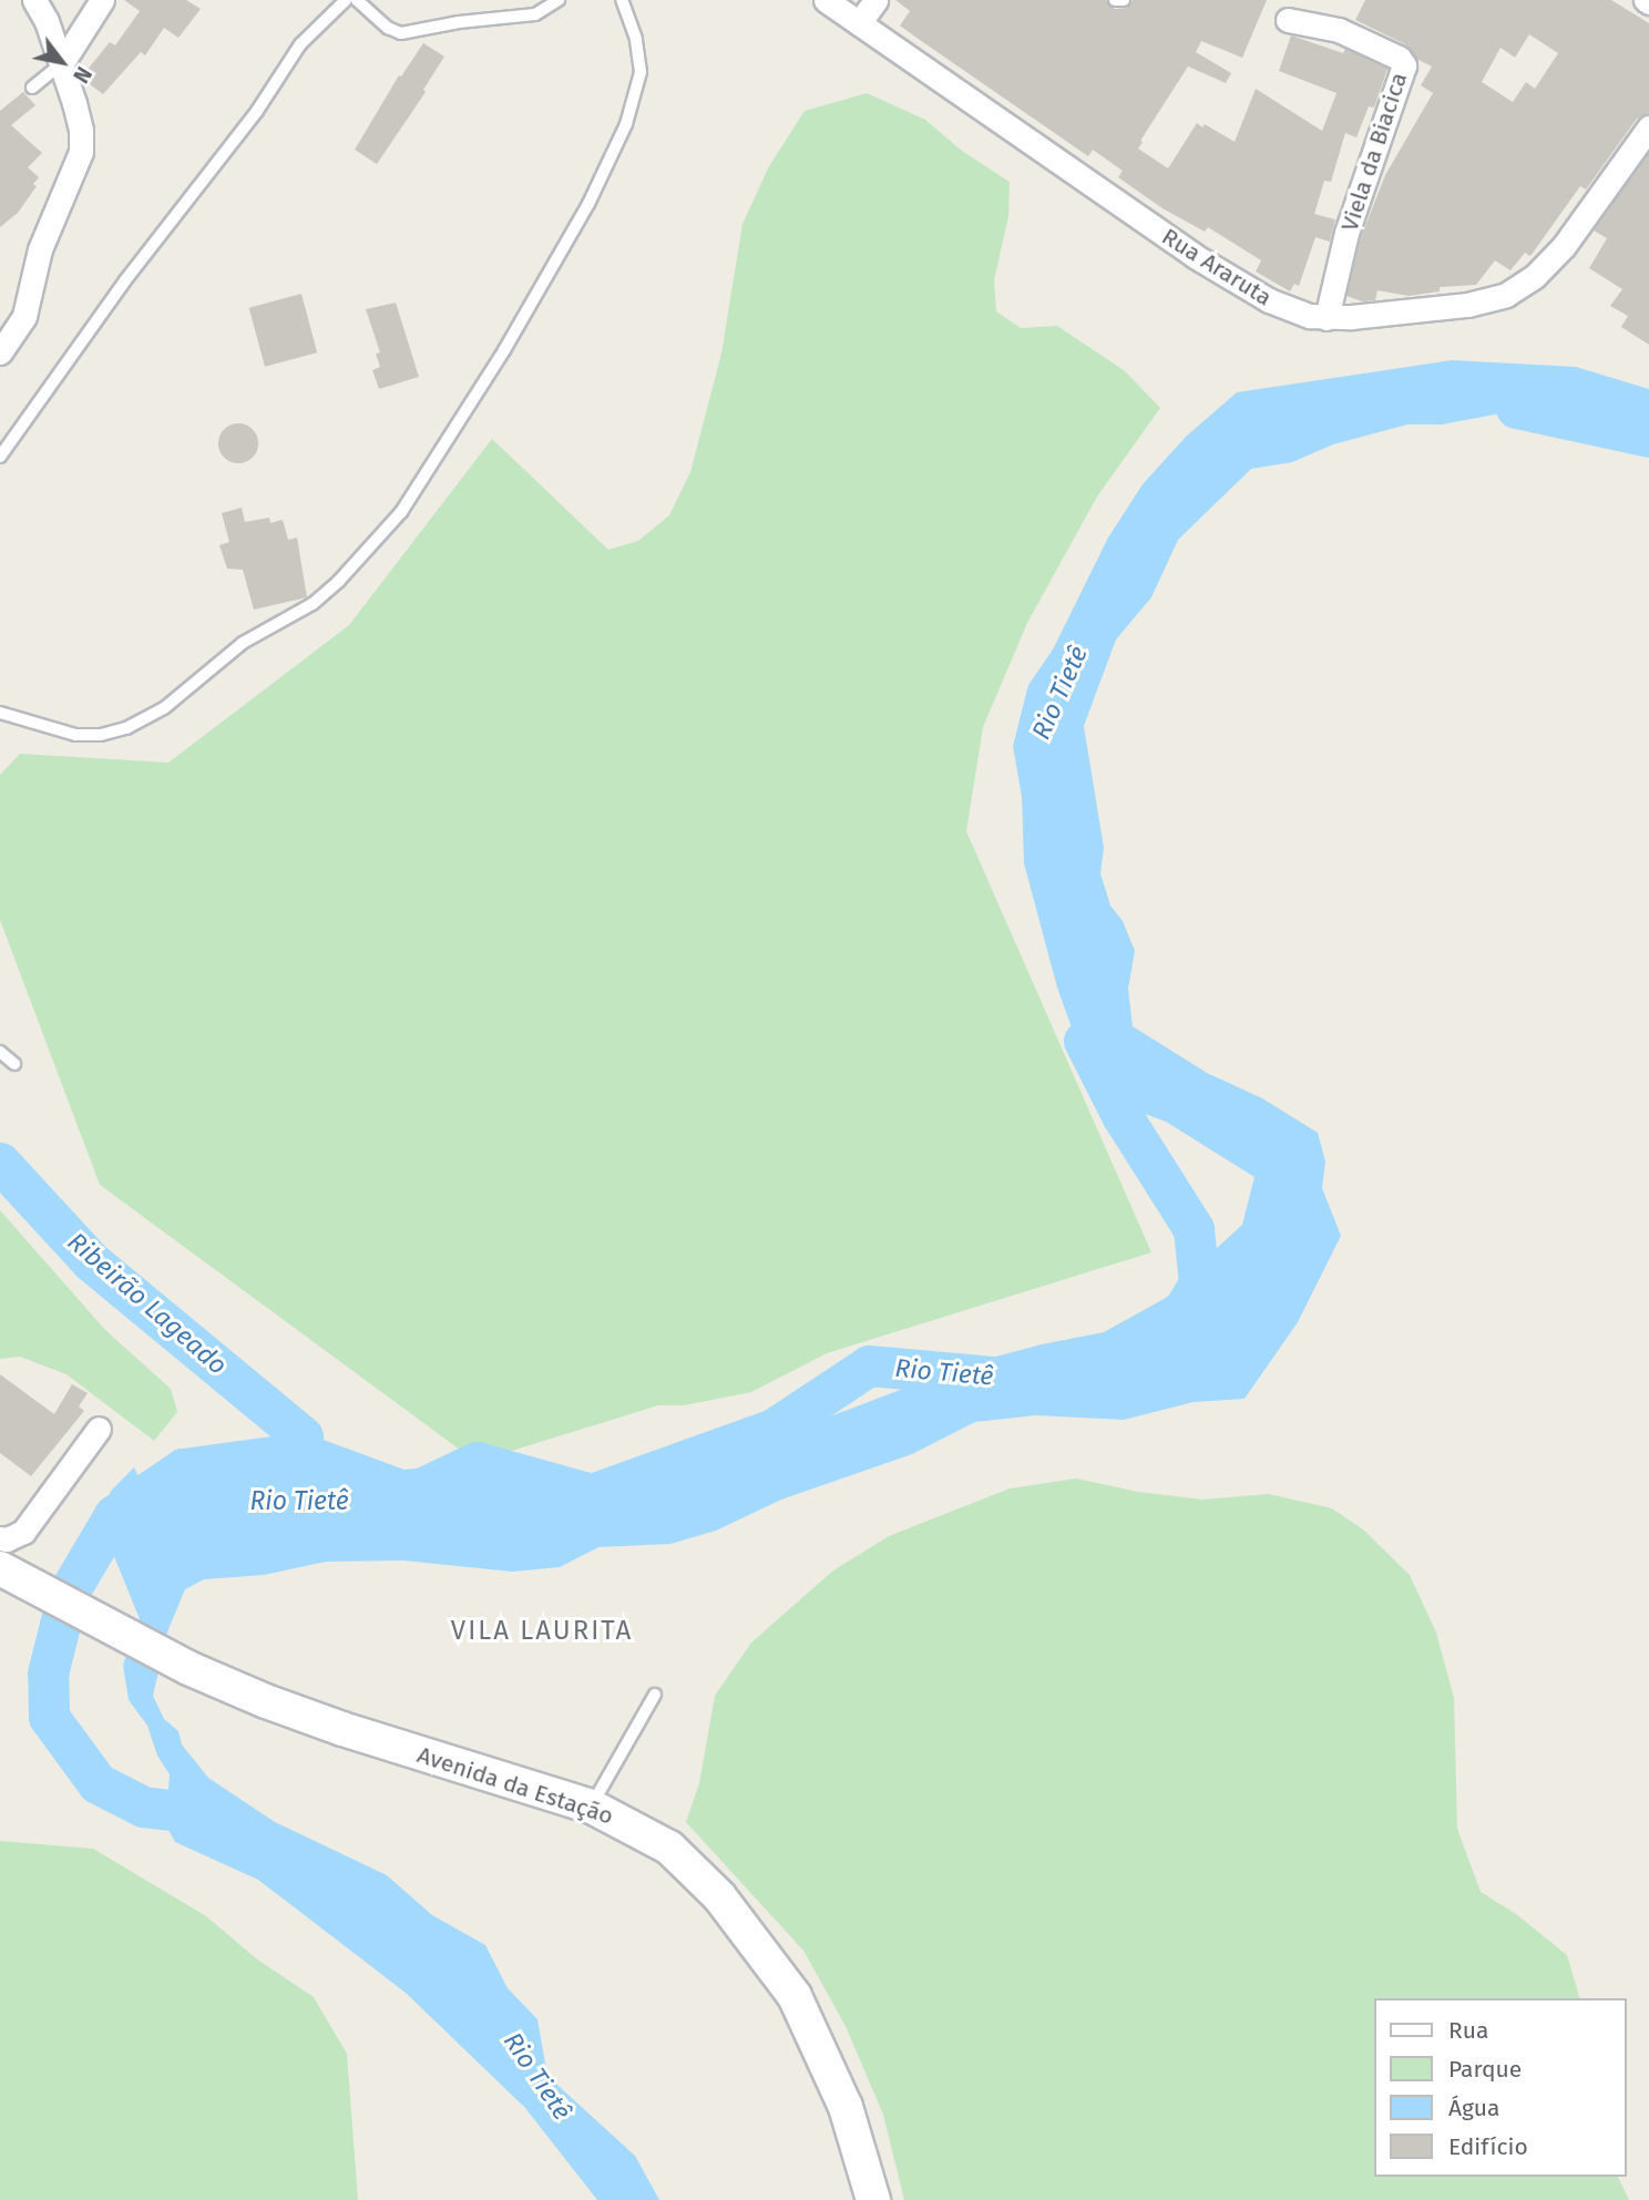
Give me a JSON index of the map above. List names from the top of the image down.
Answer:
{
  "streets": {
    "street": ["Viela da Biacica", "Rua Araruta", "Avenida da Estação"]
  },
  "crossings": [
    ["Viela da Biacica", "Rua Araruta"]
  ],
  "districts": ["VILA LAURITA"],
  "water": ["Rio Tietê", "Ribeirão Lageado"],
  "legend": [
    "Rua",
    "Parque",
    "Água",
    "Edifício"
  ],
  "north": "bottom right"
}
